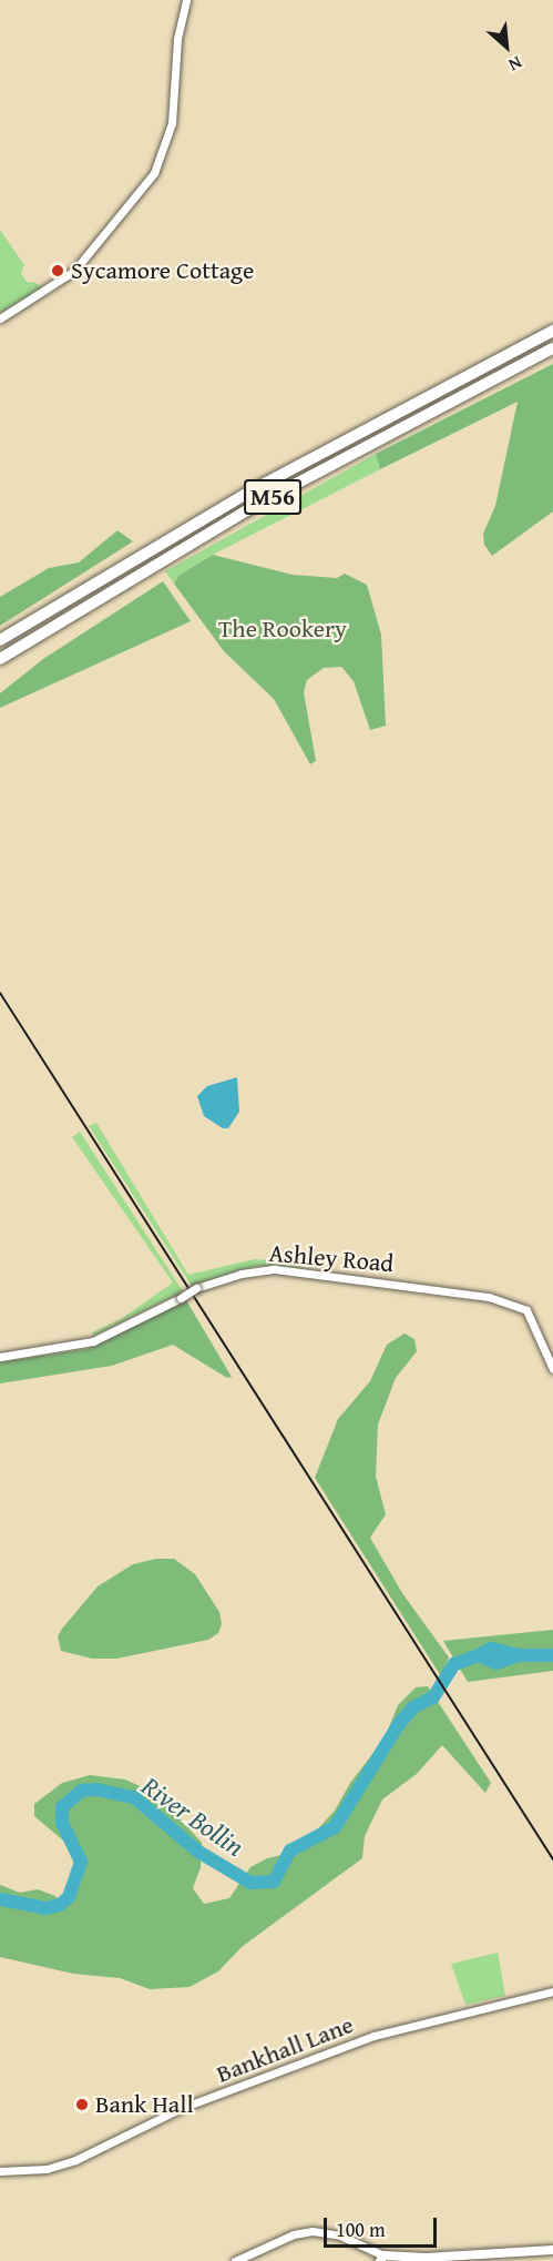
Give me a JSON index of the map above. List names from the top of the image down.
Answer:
{
  "streets": {
    "highway": ["M56"],
    "street": ["Ashley Road", "Bankhall Lane"]
  },
  "water": ["River Bollin"],
  "parks": ["The Rookery"],
  "places": ["Sycamore Cottage", "Bank Hall"],
  "scale_bar": "100 m",
  "north": "bottom right"
}
